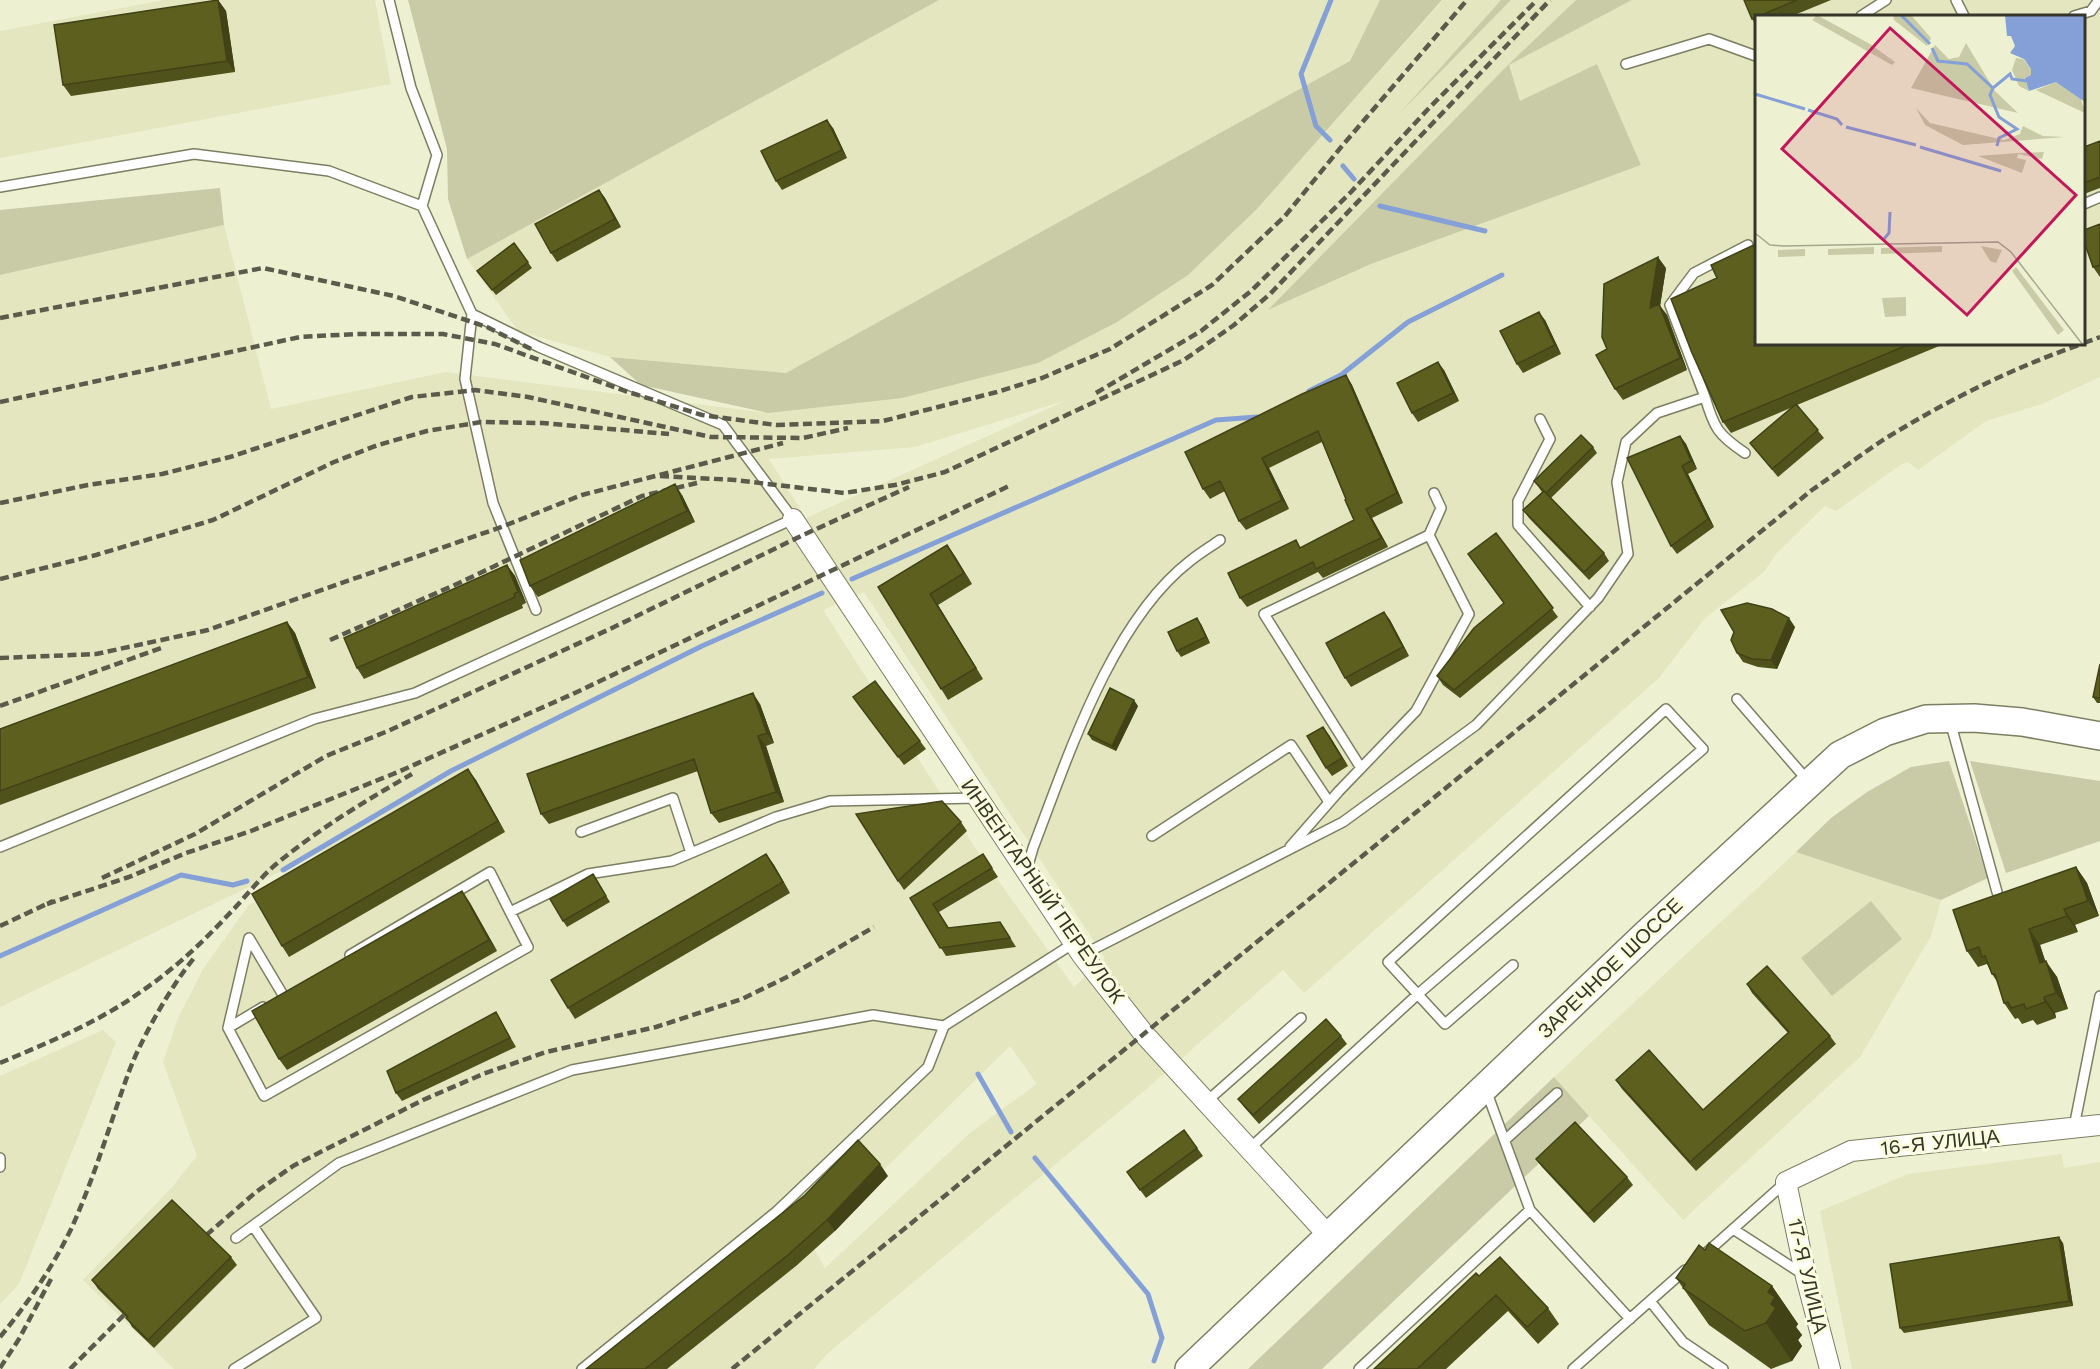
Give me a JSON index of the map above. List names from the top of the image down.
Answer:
{
  "streets": {
    "main road": ["ЗАРЕЧНОЕ ШОССЕ"],
    "street": ["ИНВЕНТАРНЫЙ ПЕРЕУЛОК", "16-Я УЛИЦА", "17-Я УЛИЦА"]
  },
  "crossings": [
    ["ИНВЕНТАРНЫЙ ПЕРЕУЛОК", "ЗАРЕЧНОЕ ШОССЕ"],
    ["16-Я УЛИЦА", "17-Я УЛИЦА"]
  ]
}
